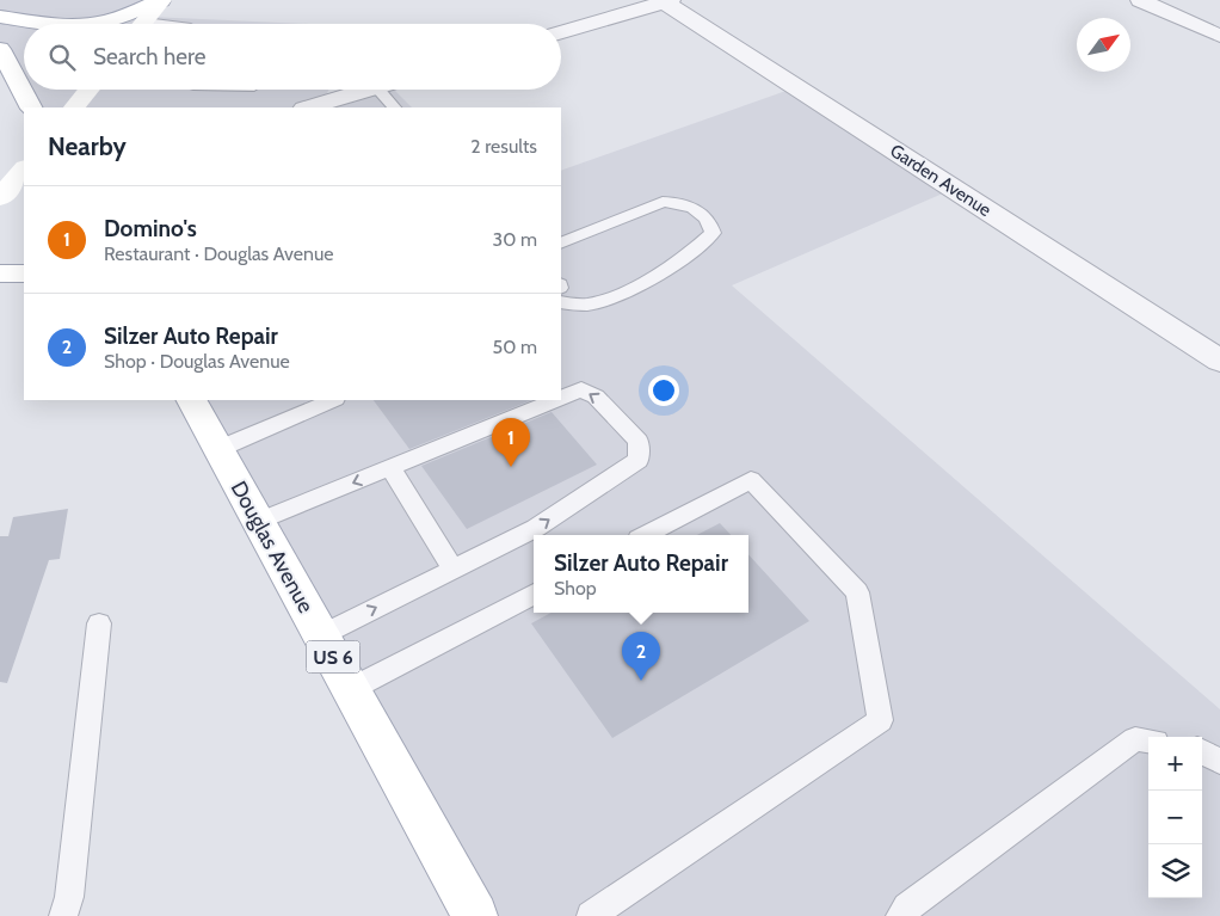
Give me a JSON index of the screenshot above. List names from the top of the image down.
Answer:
{
  "streets": {
    "main road": ["Douglas Avenue", "US 6"],
    "street": ["Garden Avenue"]
  },
  "north": "top right",
  "page": {
    "search": "Search here",
    "heading": ["Nearby", "2 results"],
    "list": [
      {
        "mark": "1",
        "name": "Domino's",
        "note": "Restaurant · Douglas Avenue",
        "value": "30 m"
      },
      {
        "mark": "2",
        "name": "Silzer Auto Repair",
        "note": "Shop · Douglas Avenue",
        "value": "50 m"
      }
    ],
    "pins": ["1", "2"],
    "popup": ["Silzer Auto Repair", "Shop"],
    "map_buttons": ["+", "−"]
  }
}
